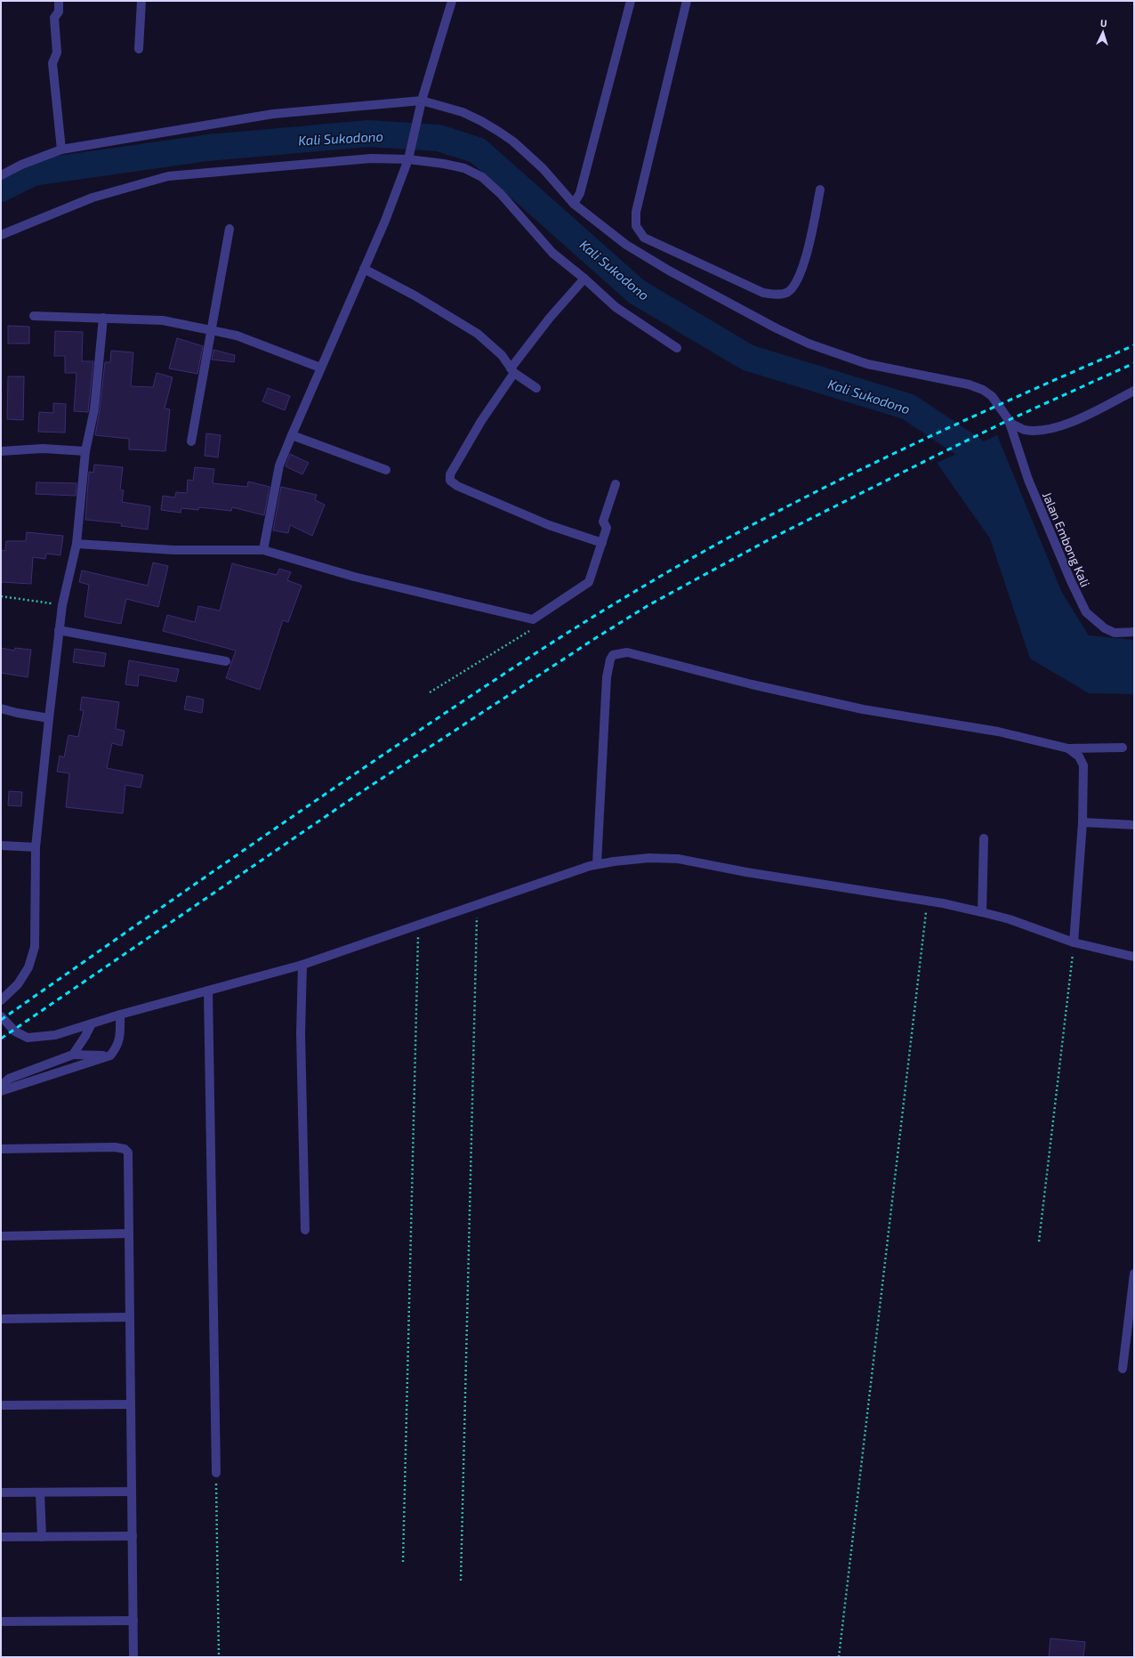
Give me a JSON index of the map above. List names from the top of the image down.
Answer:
{
  "streets": {
    "street": ["Jalan Embong Kali"]
  },
  "water": ["Kali Sukodono"],
  "north": "top"
}
